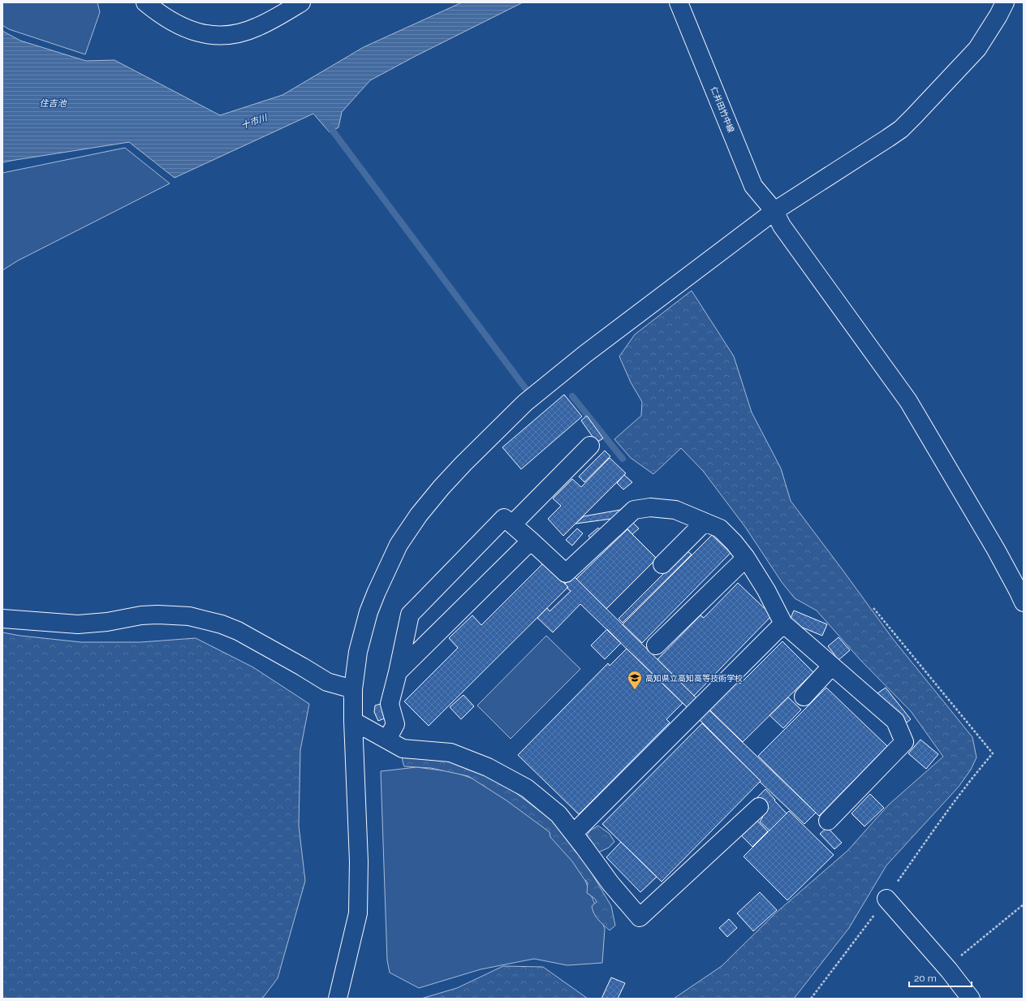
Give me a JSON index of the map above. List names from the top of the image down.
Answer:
{
  "streets": {
    "street": ["仁井田竹中線"]
  },
  "water": ["住吉池", "十市川"],
  "places": {
    "school or university": ["高知県立高知高等技術学校"]
  },
  "scale_bar": "20 m"
}
